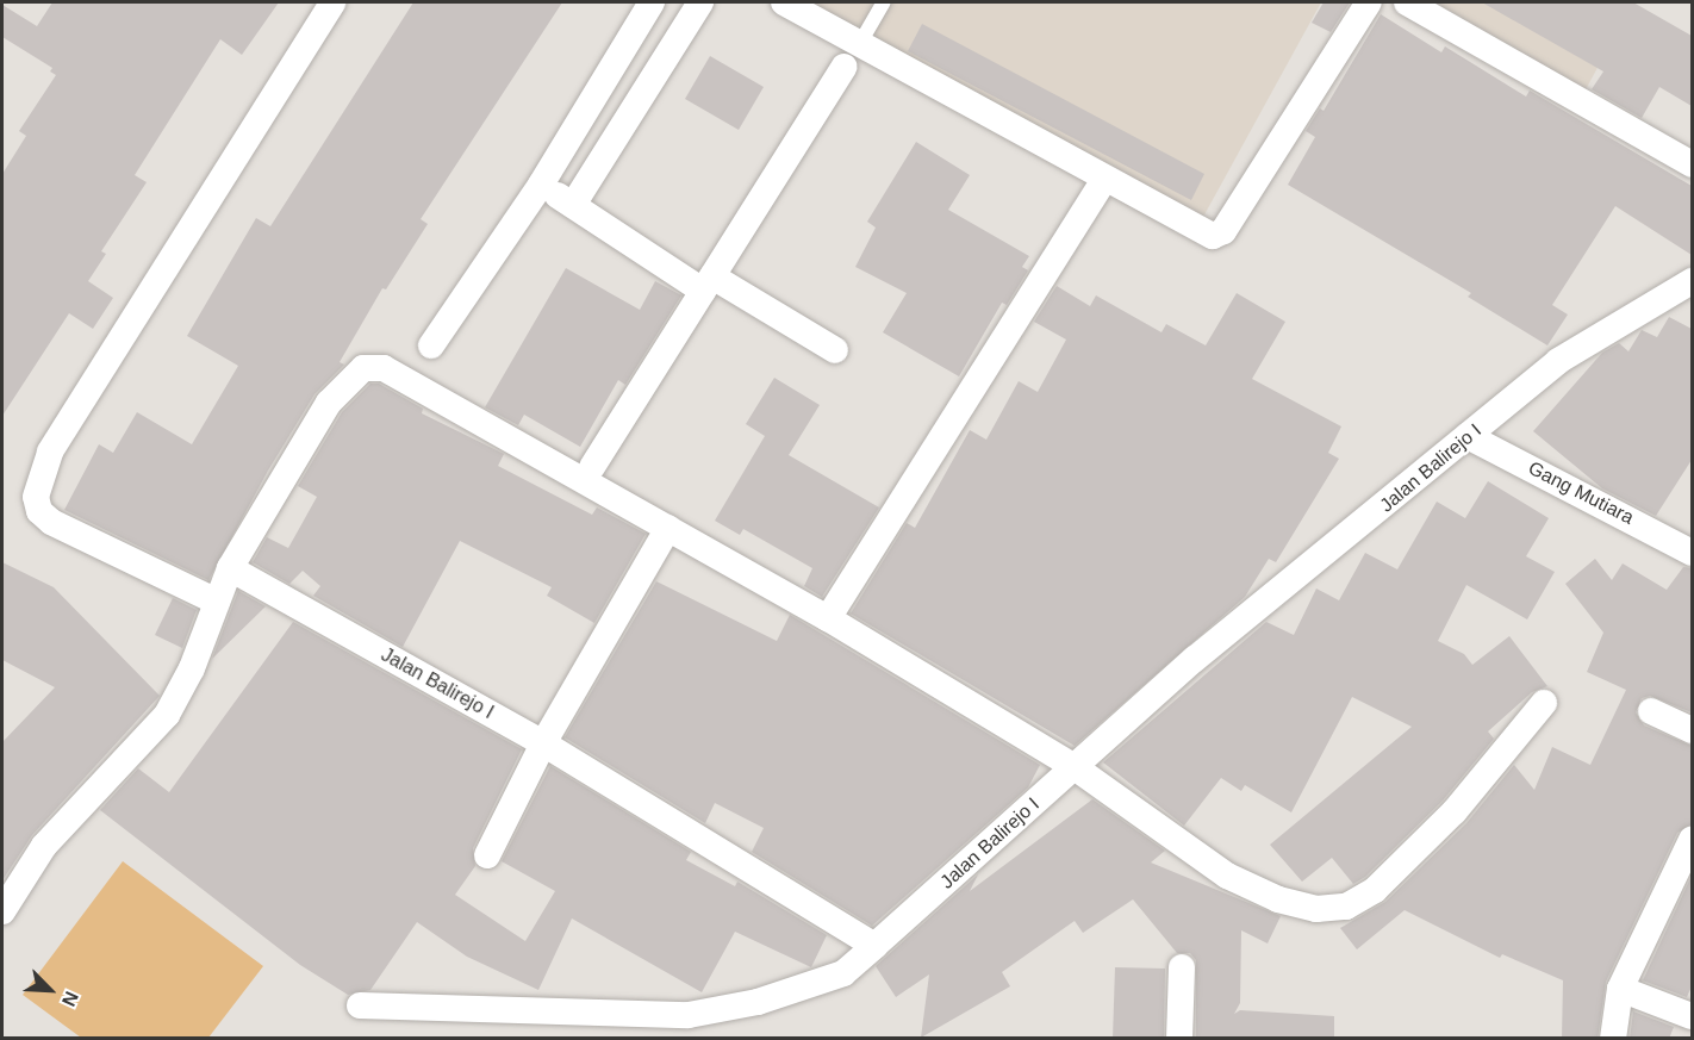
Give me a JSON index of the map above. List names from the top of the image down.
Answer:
{
  "streets": {
    "street": ["Jalan Balirejo I", "Gang Mutiara"]
  },
  "crossings": [
    ["Jalan Balirejo I", "Gang Mutiara"]
  ],
  "north": "bottom right"
}
